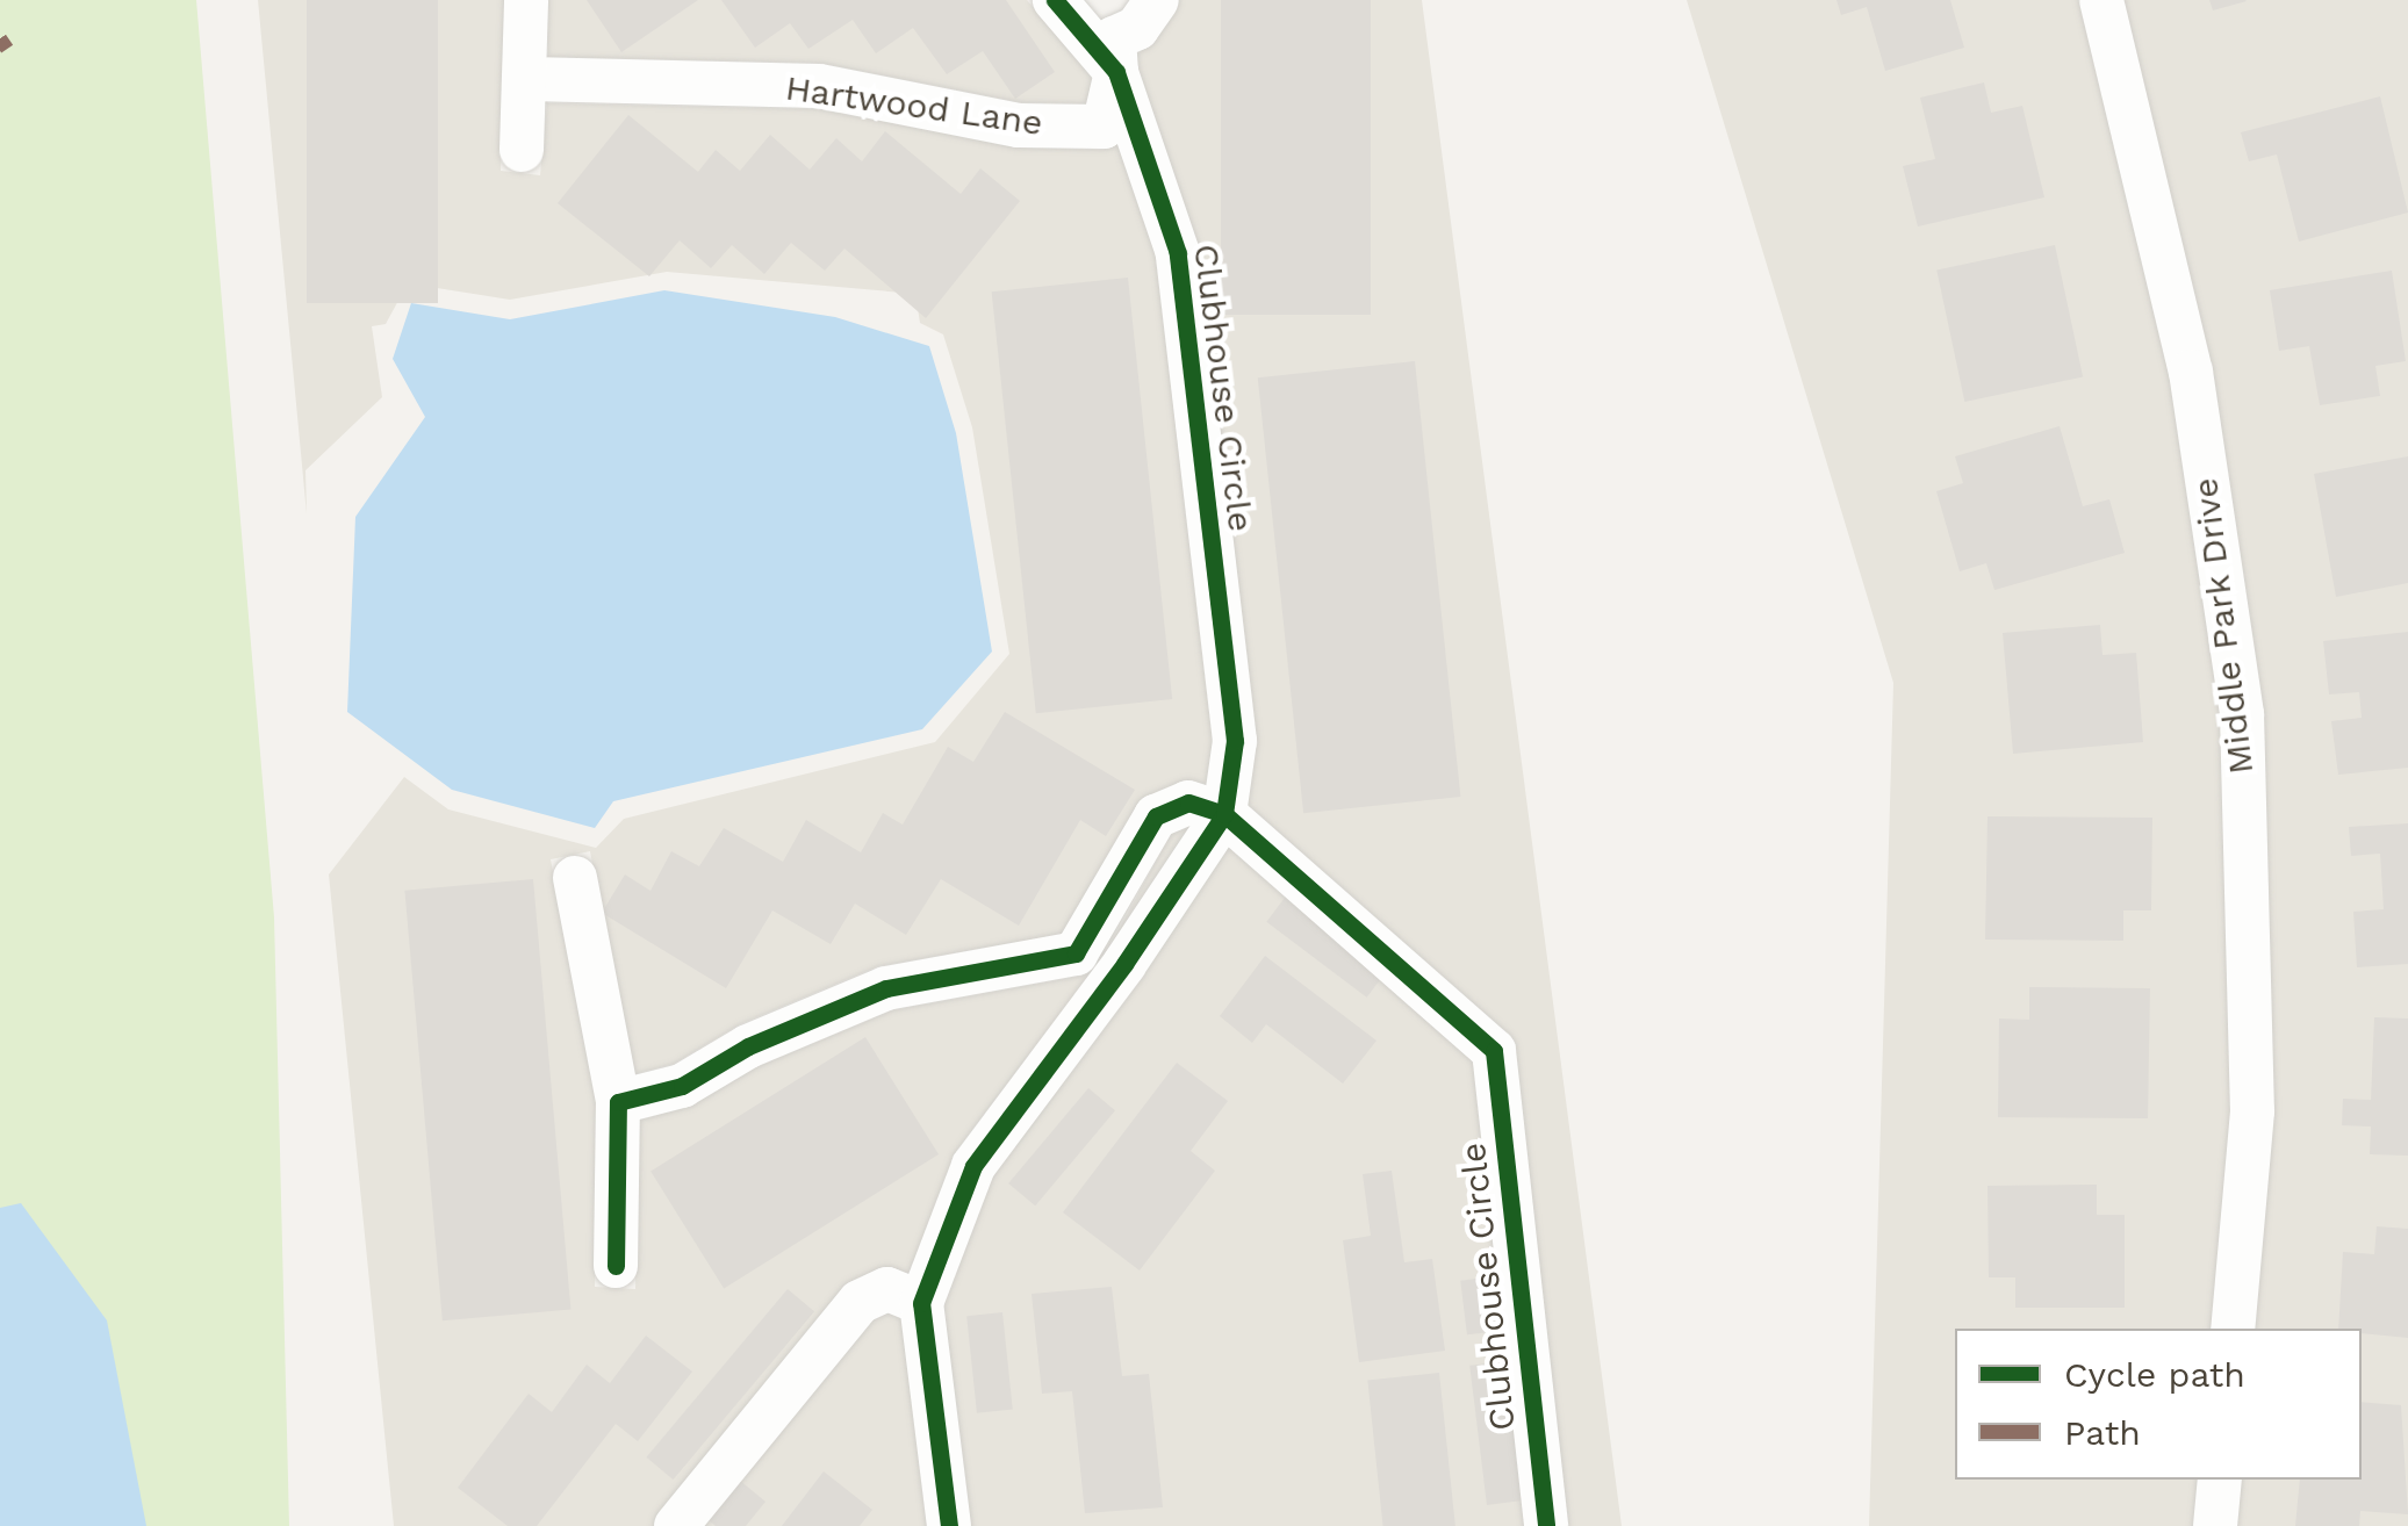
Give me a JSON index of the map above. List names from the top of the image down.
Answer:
{
  "streets": {
    "street": ["Hartwood Lane", "Clubhouse Circle", "Middle Park Drive"]
  },
  "crossings": [
    ["Hartwood Lane", "Clubhouse Circle"]
  ],
  "legend": ["Cycle path", "Path"]
}
